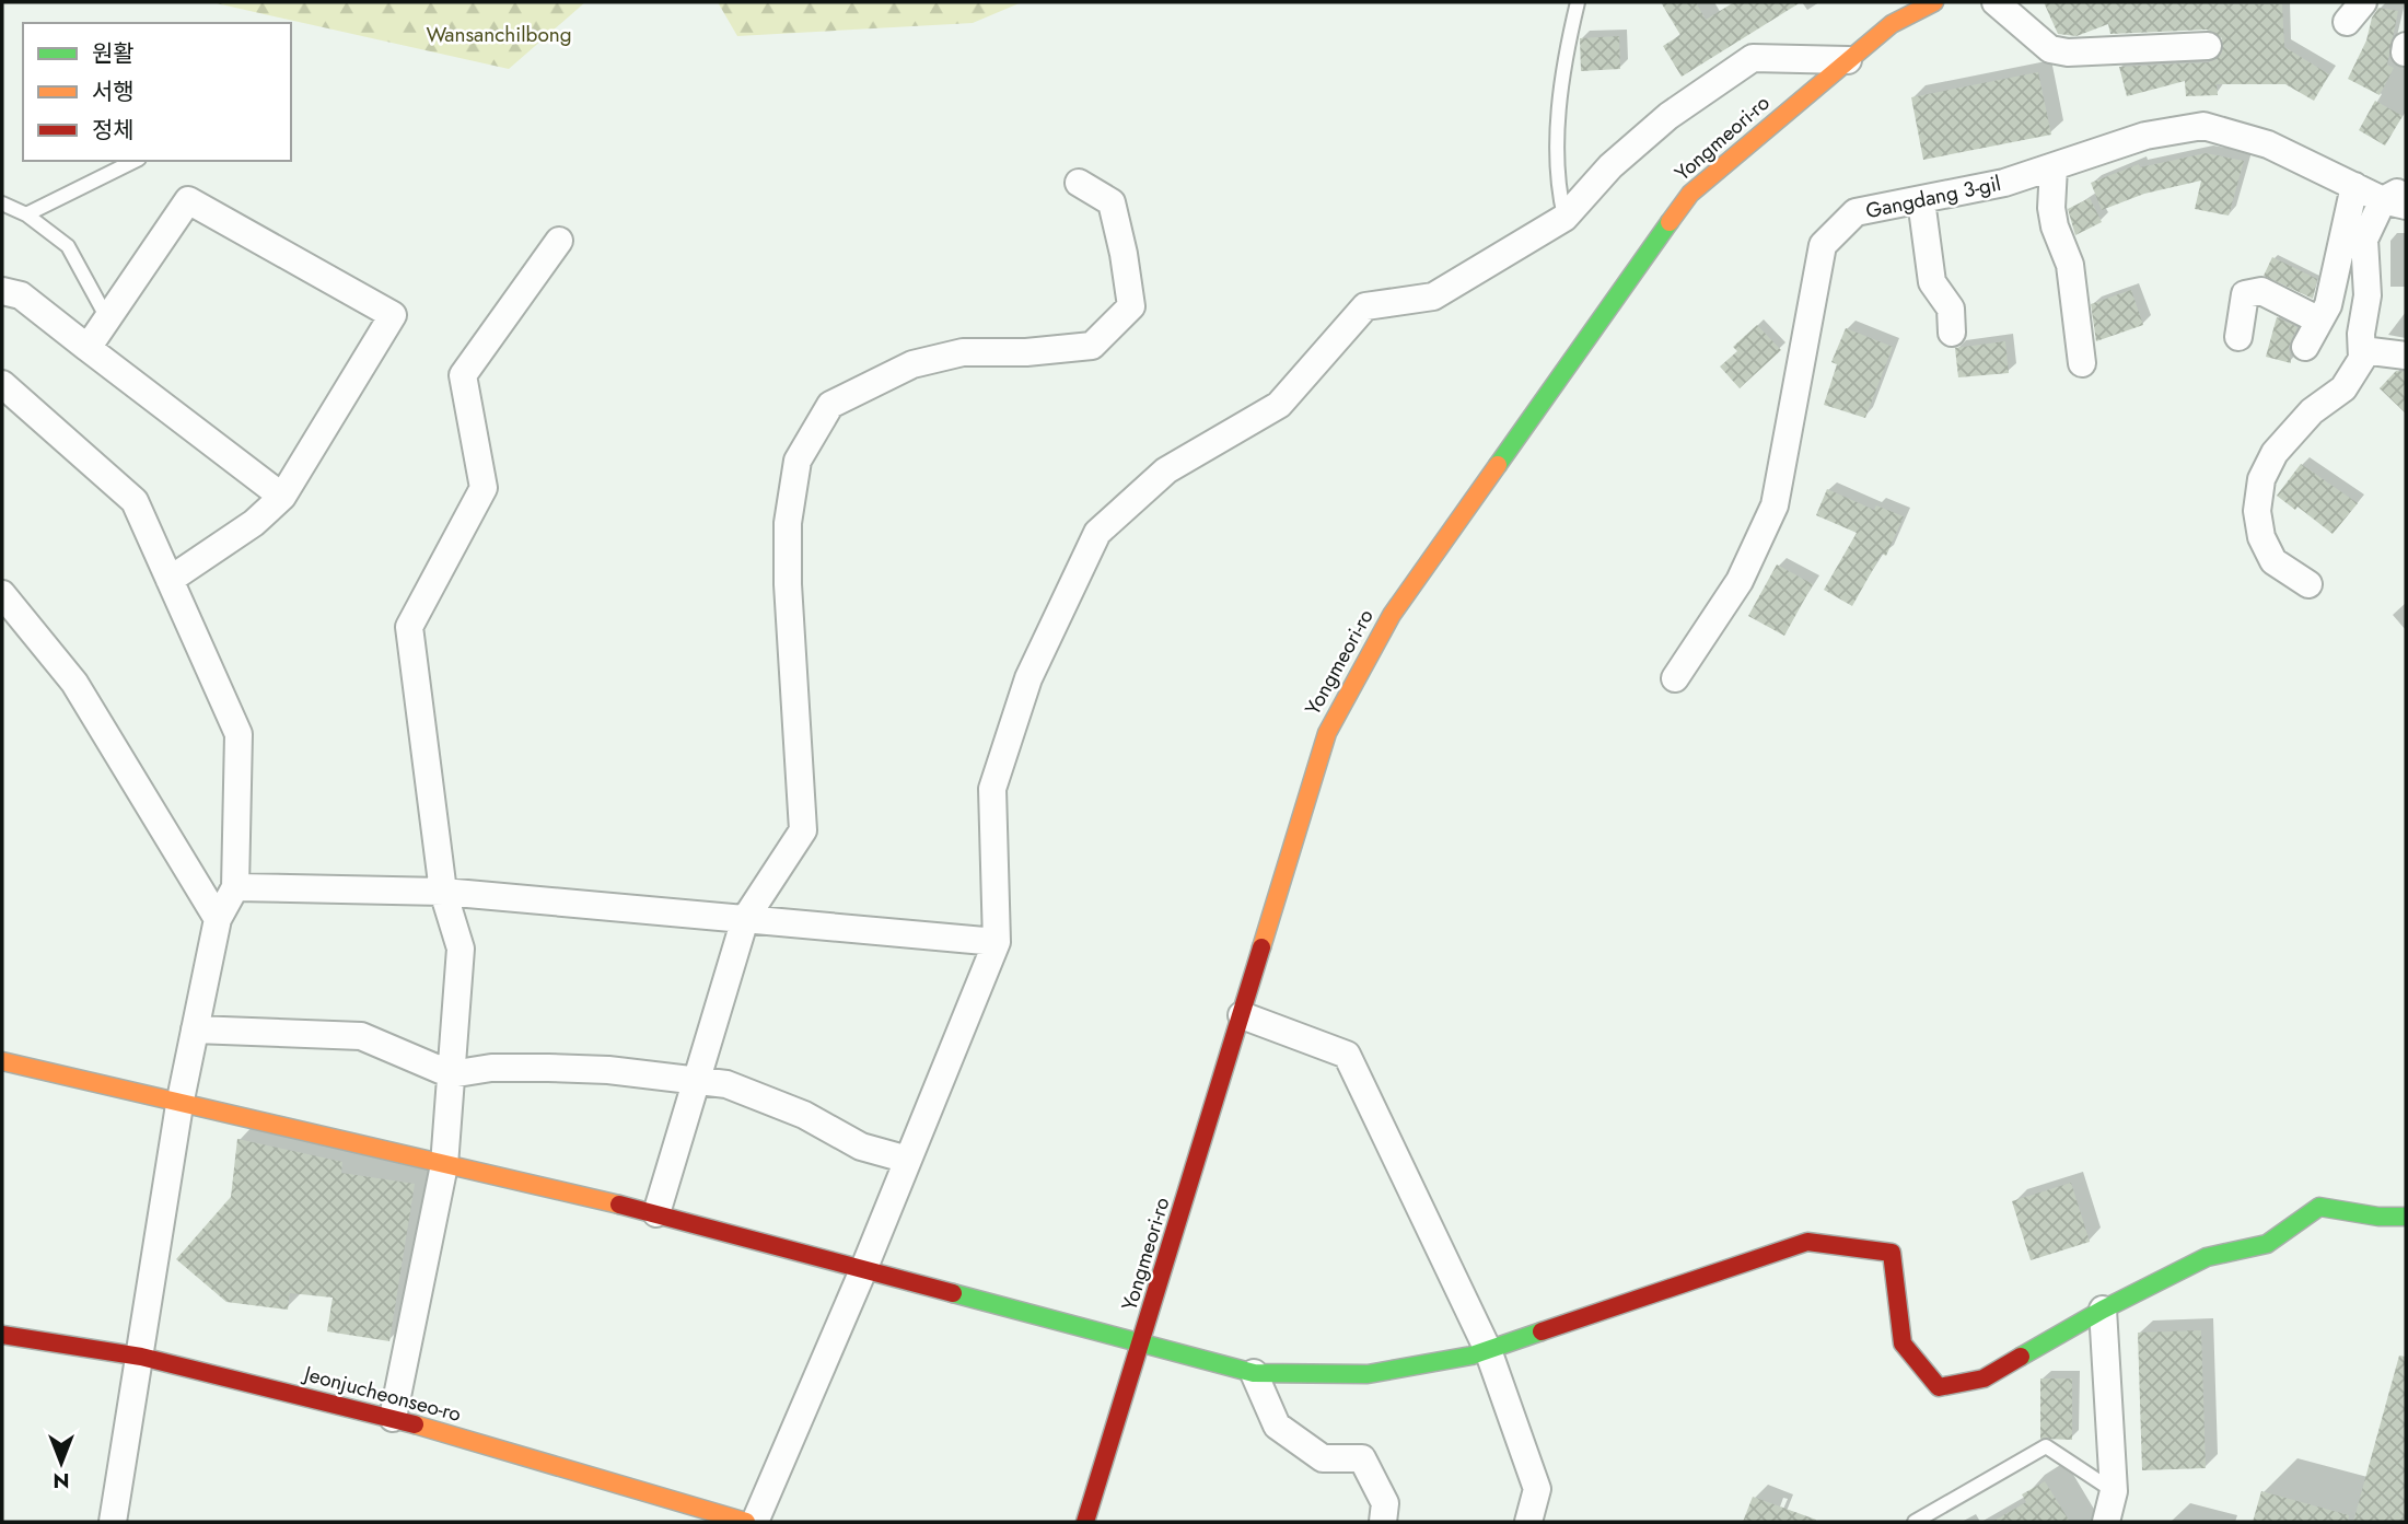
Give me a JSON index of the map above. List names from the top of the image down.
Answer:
{
  "streets": {
    "street": ["Yongmeori-ro", "Gangdang 3-gil", "Jeonjucheonseo-ro"]
  },
  "parks": ["Wansanchilbong"],
  "legend": ["원활", "서행", "정체"],
  "north": "bottom"
}
